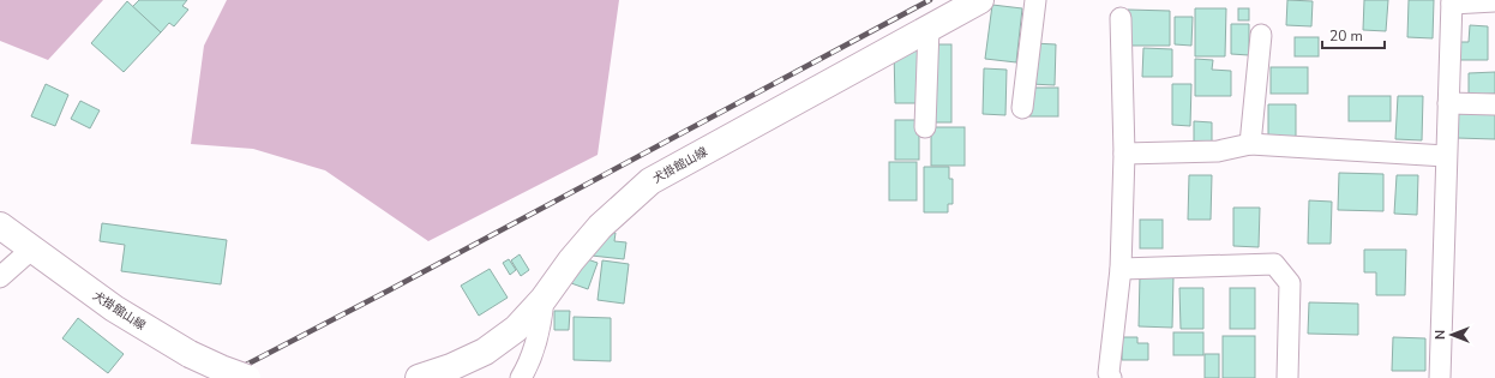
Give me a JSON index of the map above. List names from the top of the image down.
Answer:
{
  "streets": {
    "main road": ["犬掛館山線"]
  },
  "scale_bar": "20 m",
  "north": "left"
}
